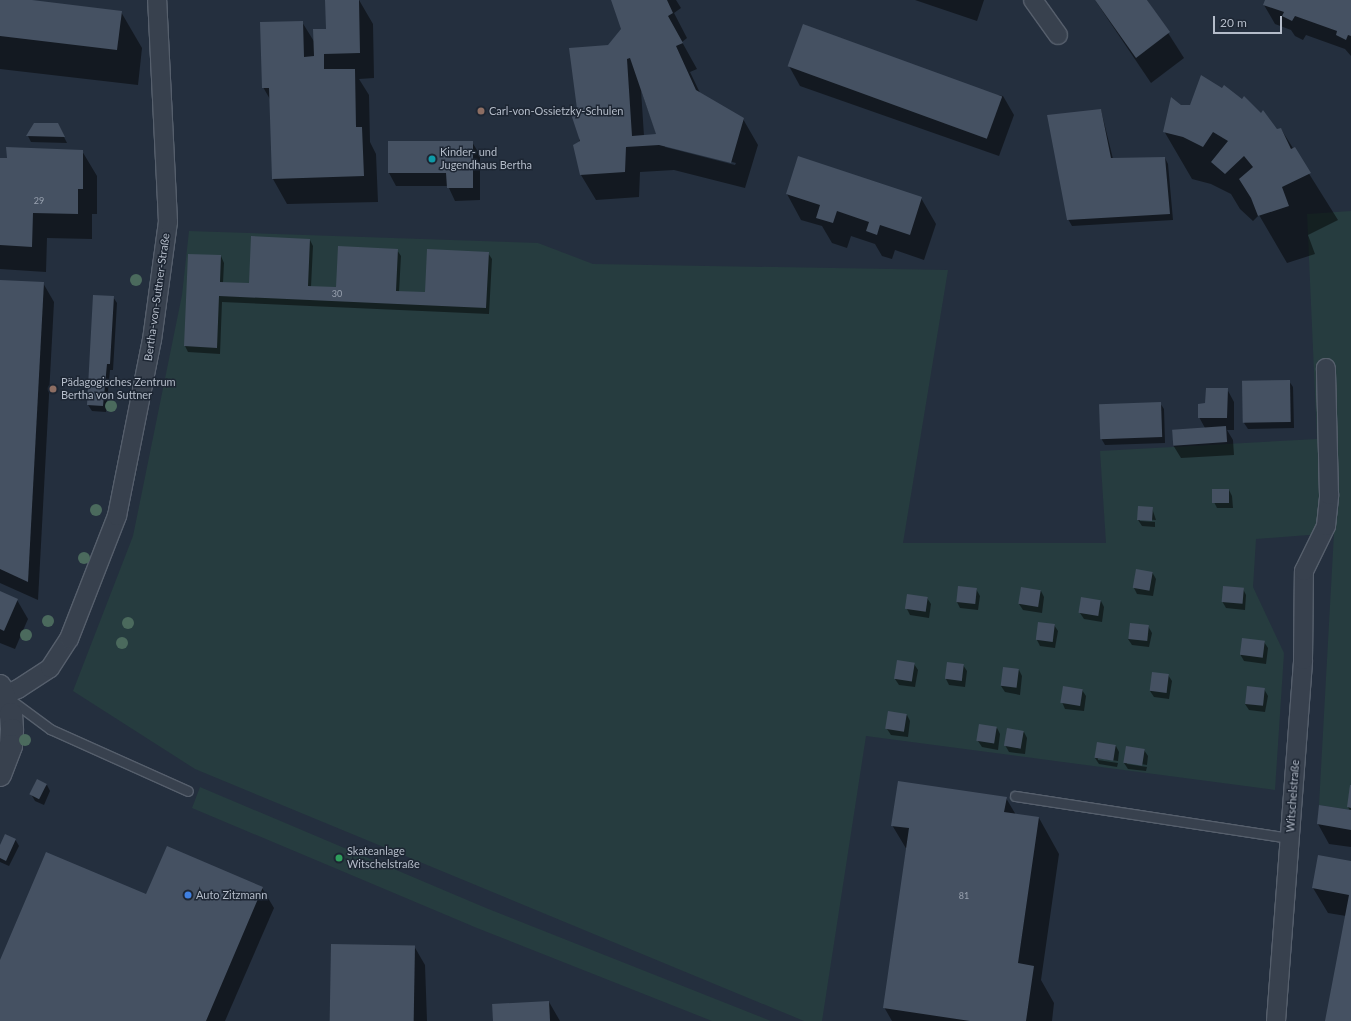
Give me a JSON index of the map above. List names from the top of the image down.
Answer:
{
  "streets": {
    "street": ["Bertha-von-Suttner-Straße", "Witschelstraße"]
  },
  "places": [
    "Carl-von-Ossietzky-Schulen",
    "Kinder- und Jugendhaus Bertha",
    "Pädagogisches Zentrum Bertha von Suttner",
    "Skateanlage Witschelstraße",
    "Auto Zitzmann"
  ],
  "house_numbers": ["29", "30", "81"],
  "scale_bar": "20 m"
}
